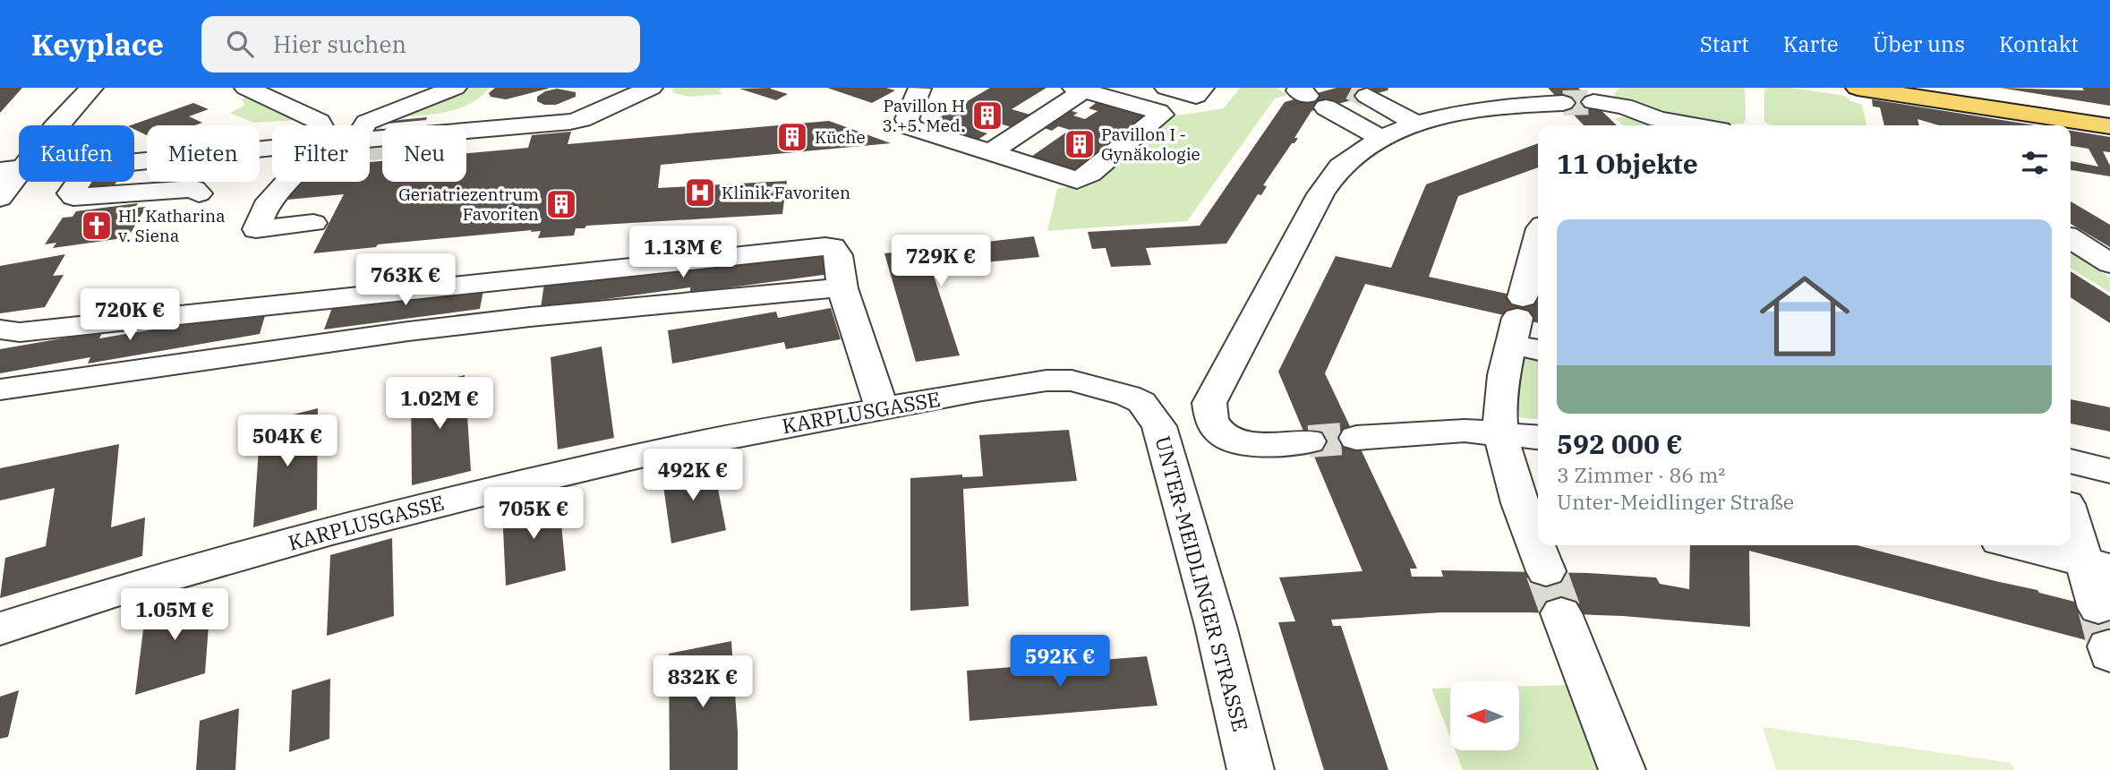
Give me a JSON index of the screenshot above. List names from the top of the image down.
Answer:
{
  "streets": {
    "street": ["KARPLUSGASSE", "UNTER-MEIDLINGER STRASSE"]
  },
  "crossings": [
    ["KARPLUSGASSE", "UNTER-MEIDLINGER STRASSE"]
  ],
  "places": {
    "building": [
      "Pavillon H 3.+5. Med.",
      "Küche",
      "Pavillon I - Gynäkologie",
      "Geriatriezentrum Favoriten"
    ],
    "hospital": ["Klinik Favoriten"],
    "church": ["Hl. Katharina v. Siena"]
  },
  "north": "left",
  "page": {
    "header": "Keyplace",
    "search": "Hier suchen",
    "nav": [
      "Start",
      "Karte",
      "Über uns",
      "Kontakt"
    ],
    "chip": [
      "Kaufen",
      "Mieten",
      "Filter",
      "Neu"
    ],
    "heading": "11 Objekte",
    "list": [
      {
        "name": "592 000 €",
        "note": "3 Zimmer · 86 m² · Unter-Meidlinger Straße"
      }
    ],
    "price": [
      "1.13M €",
      "729K €",
      "763K €",
      "720K €",
      "1.02M €",
      "504K €",
      "492K €",
      "705K €",
      "1.05M €",
      "592K €",
      "832K €"
    ]
  }
}
